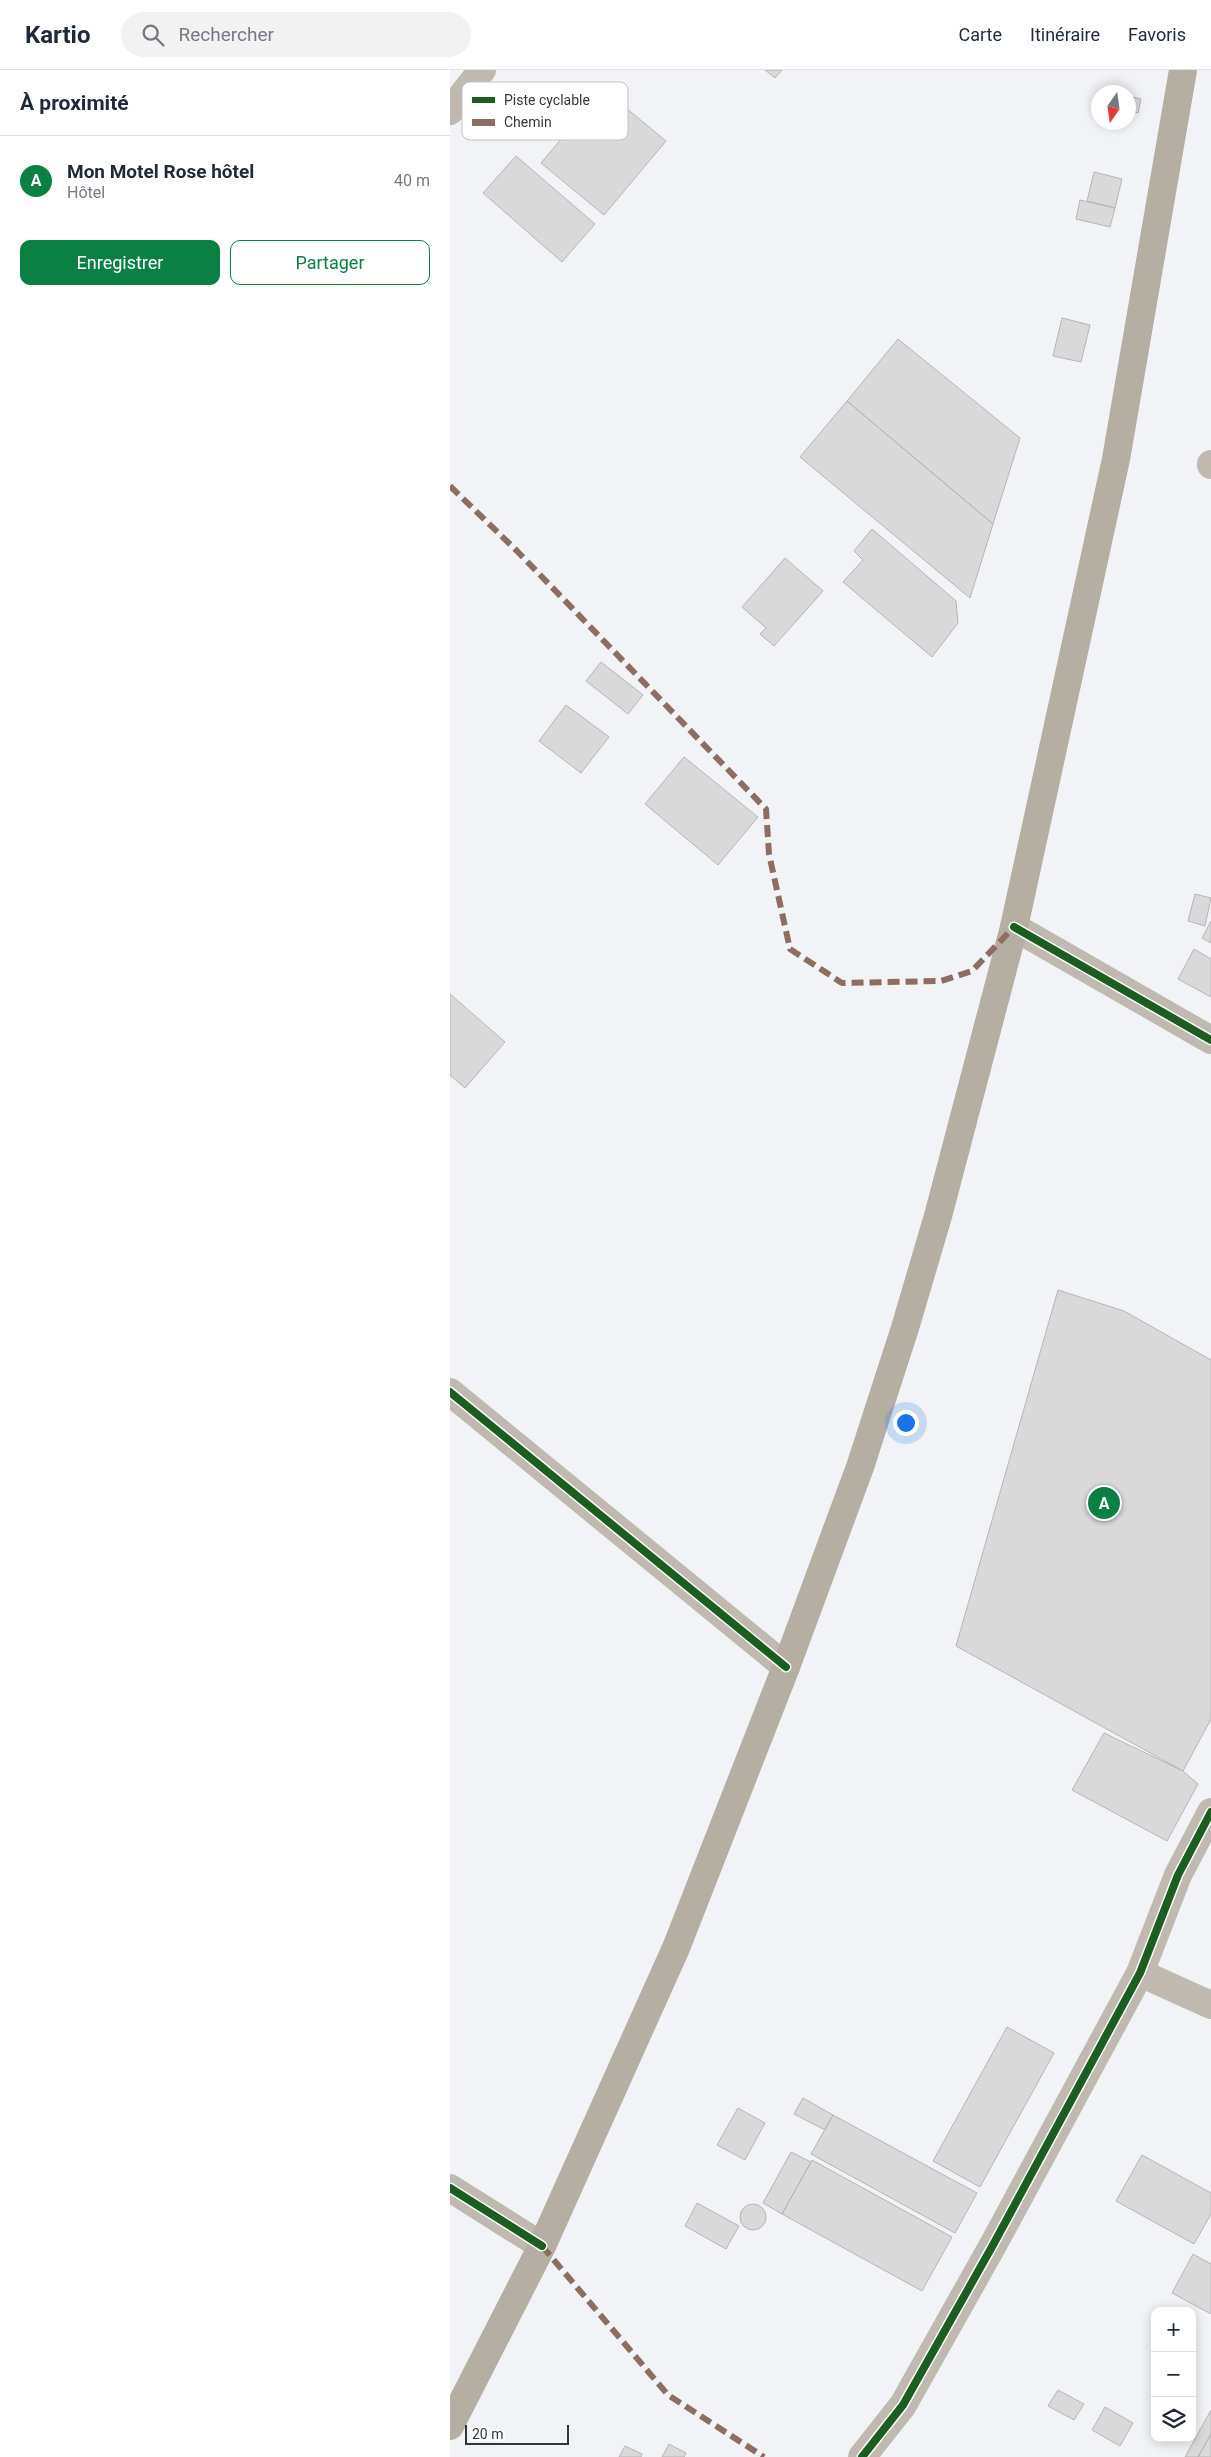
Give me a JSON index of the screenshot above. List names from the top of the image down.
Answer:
{
  "legend": ["Piste cyclable", "Chemin"],
  "scale_bar": "20 m",
  "north": "bottom",
  "page": {
    "header": "Kartio",
    "search": "Rechercher",
    "nav": ["Carte", "Itinéraire", "Favoris"],
    "heading": "À proximité",
    "list": [
      {
        "mark": "A",
        "name": "Mon Motel Rose hôtel",
        "note": "Hôtel",
        "value": "40 m"
      }
    ],
    "buttons": ["Enregistrer", "Partager"],
    "pins": "A",
    "map_buttons": ["+", "−"],
    "scale": "20 m"
  }
}
